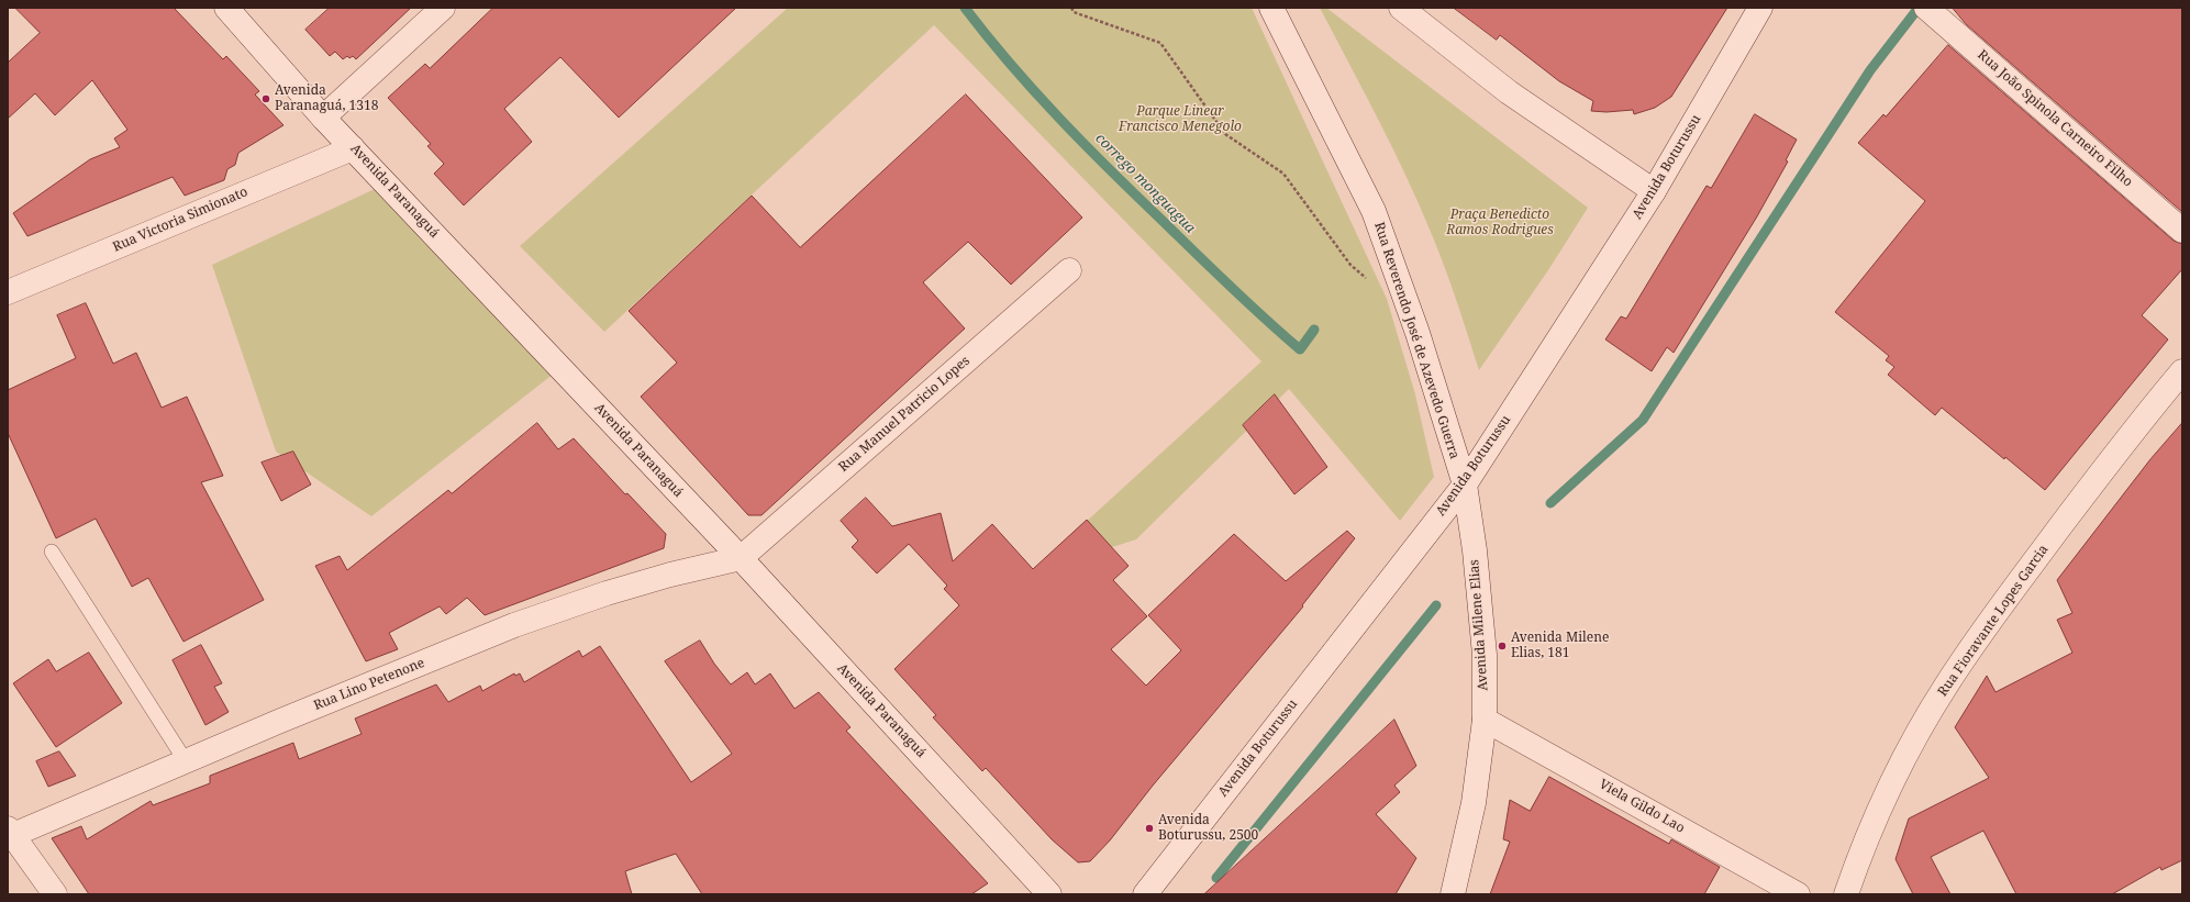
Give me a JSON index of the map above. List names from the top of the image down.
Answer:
{
  "streets": {
    "street": [
      "Rua João Spinola Carneiro Filho",
      "Avenida Boturussu",
      "Avenida Paranaguá",
      "Rua Victoria Simionato",
      "Rua Reverendo José de Azevedo Guerra",
      "Rua Manuel Patricio Lopes",
      "Rua Fioravante Lopes Garcia",
      "Avenida Milene Elias",
      "Rua Lino Petenone",
      "Viela Gildo Lao"
    ]
  },
  "crossings": [
    ["Avenida Boturussu", "Rua Reverendo José de Azevedo Guerra"],
    ["Avenida Boturussu", "Avenida Milene Elias"],
    ["Avenida Paranaguá", "Rua Victoria Simionato"],
    ["Avenida Paranaguá", "Rua Manuel Patricio Lopes"],
    ["Avenida Paranaguá", "Rua Lino Petenone"],
    ["Rua Reverendo José de Azevedo Guerra", "Avenida Milene Elias"],
    ["Rua Manuel Patricio Lopes", "Rua Lino Petenone"],
    ["Avenida Milene Elias", "Viela Gildo Lao"]
  ],
  "water": ["corrego monguagua"],
  "parks": ["Parque Linear Francisco Menegolo", "Praça Benedicto Ramos Rodrigues"],
  "places": ["Avenida Paranaguá, 1318", "Avenida Milene Elias, 181", "Avenida Boturussu, 2500"]
}
